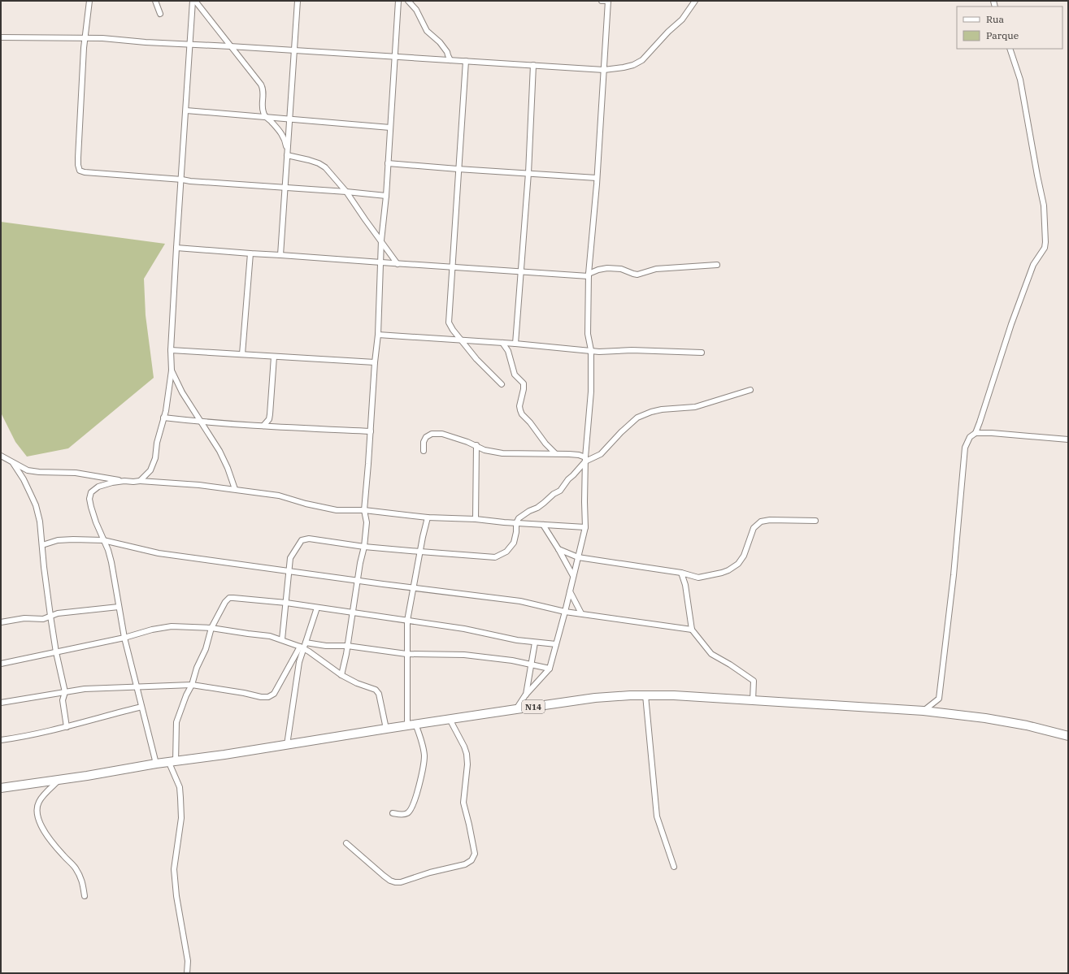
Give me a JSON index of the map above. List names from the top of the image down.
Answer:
{
  "streets": {
    "main road": ["N14"]
  },
  "legend": ["Rua", "Parque"]
}
